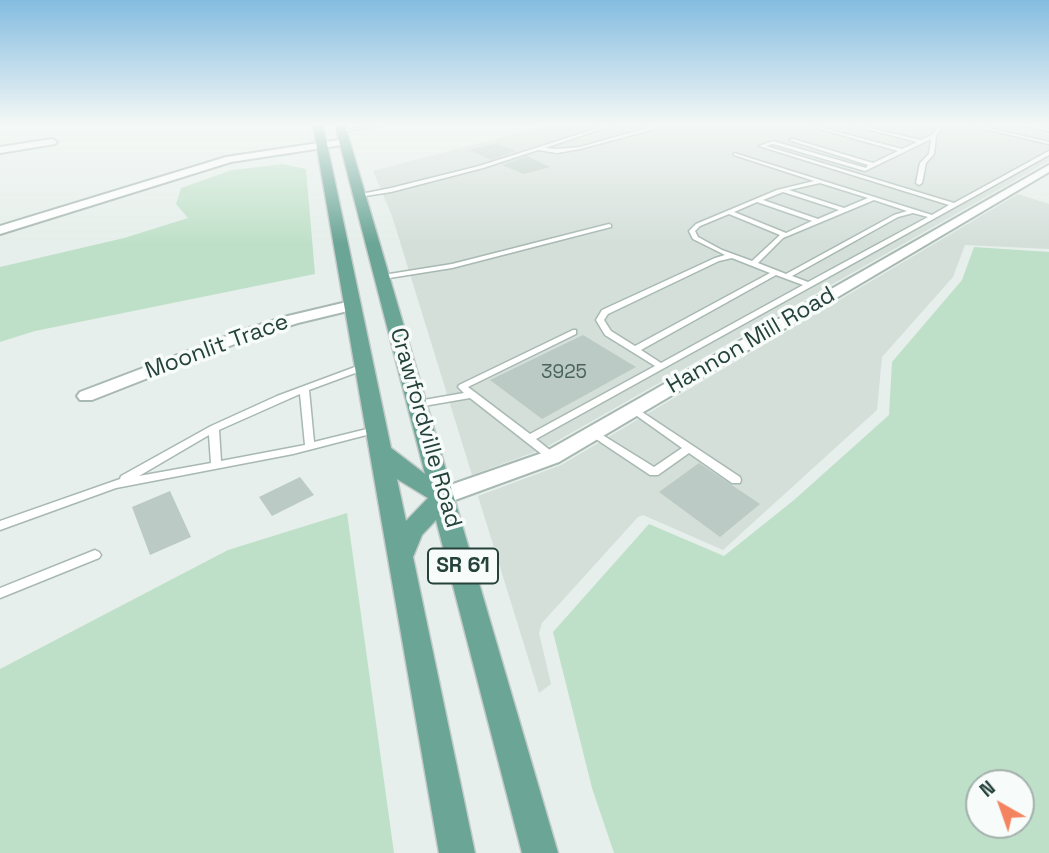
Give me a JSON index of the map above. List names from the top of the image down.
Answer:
{
  "streets": {
    "main road": ["Crawfordville Road", "SR 61"],
    "street": ["Hannon Mill Road", "Moonlit Trace"]
  },
  "crossings": [
    ["Hannon Mill Road", "Crawfordville Road"],
    ["Moonlit Trace", "Crawfordville Road"]
  ],
  "house_numbers": ["3925"],
  "north": "top left"
}
